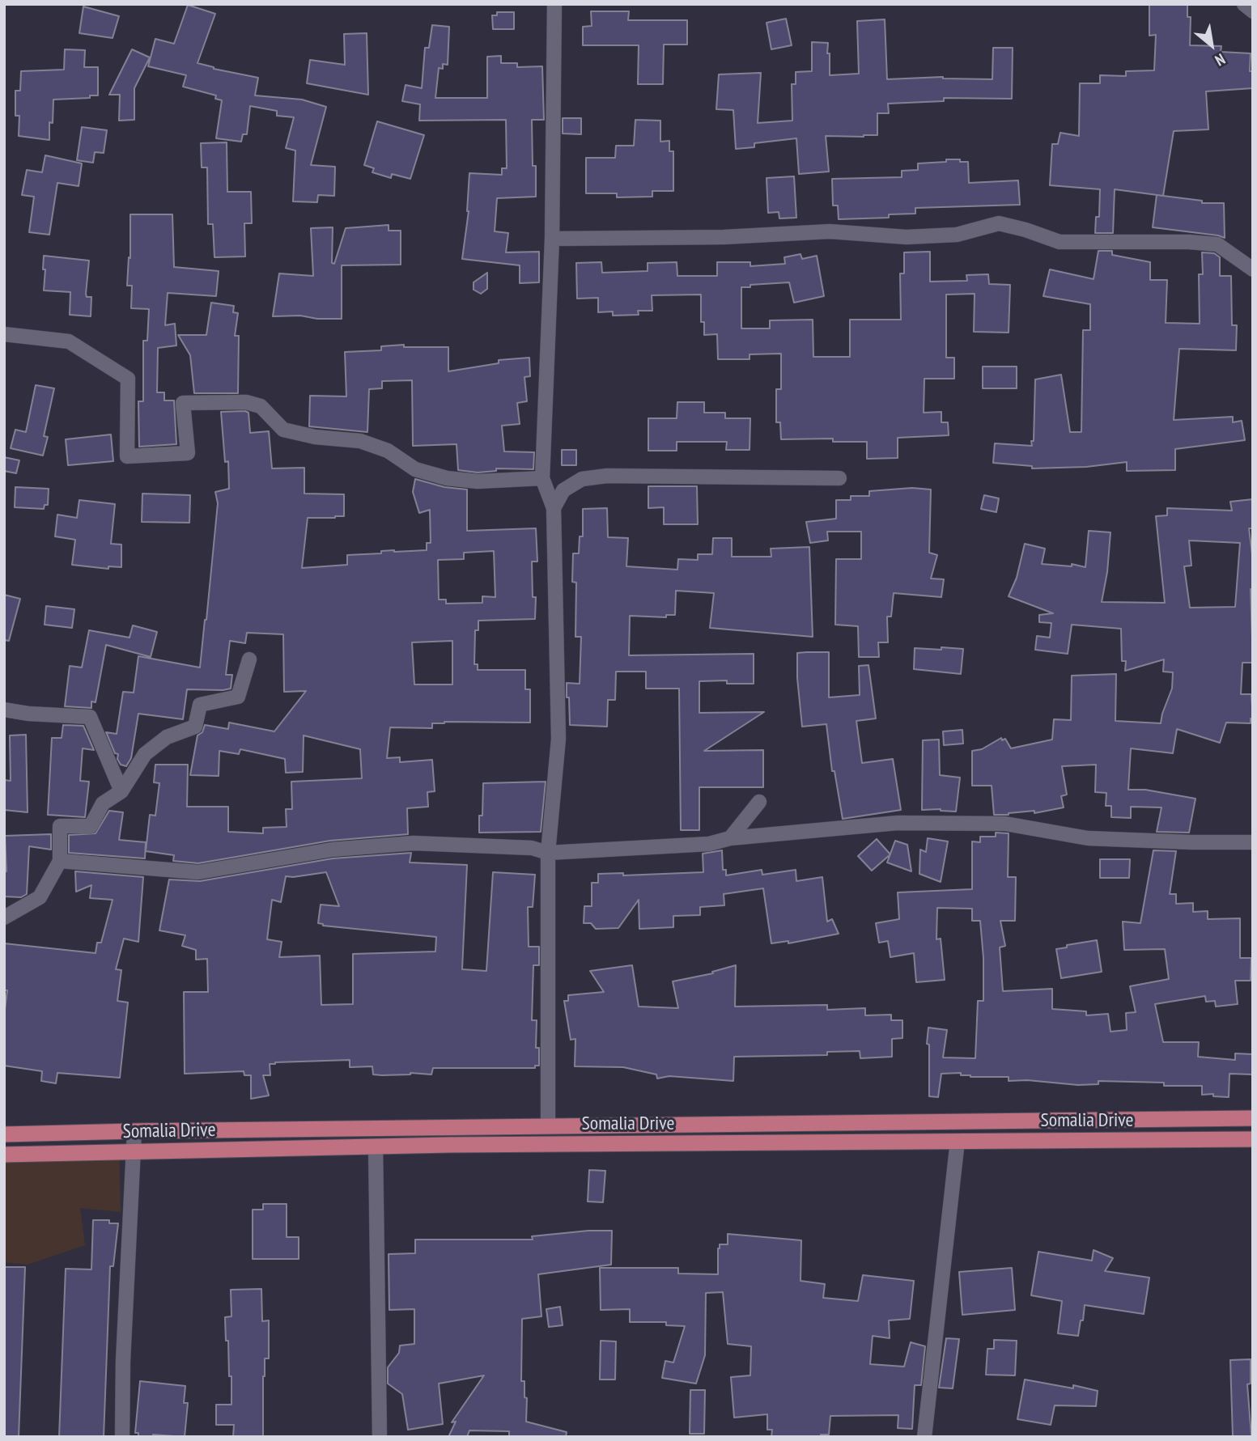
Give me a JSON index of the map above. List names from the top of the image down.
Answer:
{
  "streets": {
    "main road": ["Somalia Drive"]
  },
  "north": "bottom right"
}
